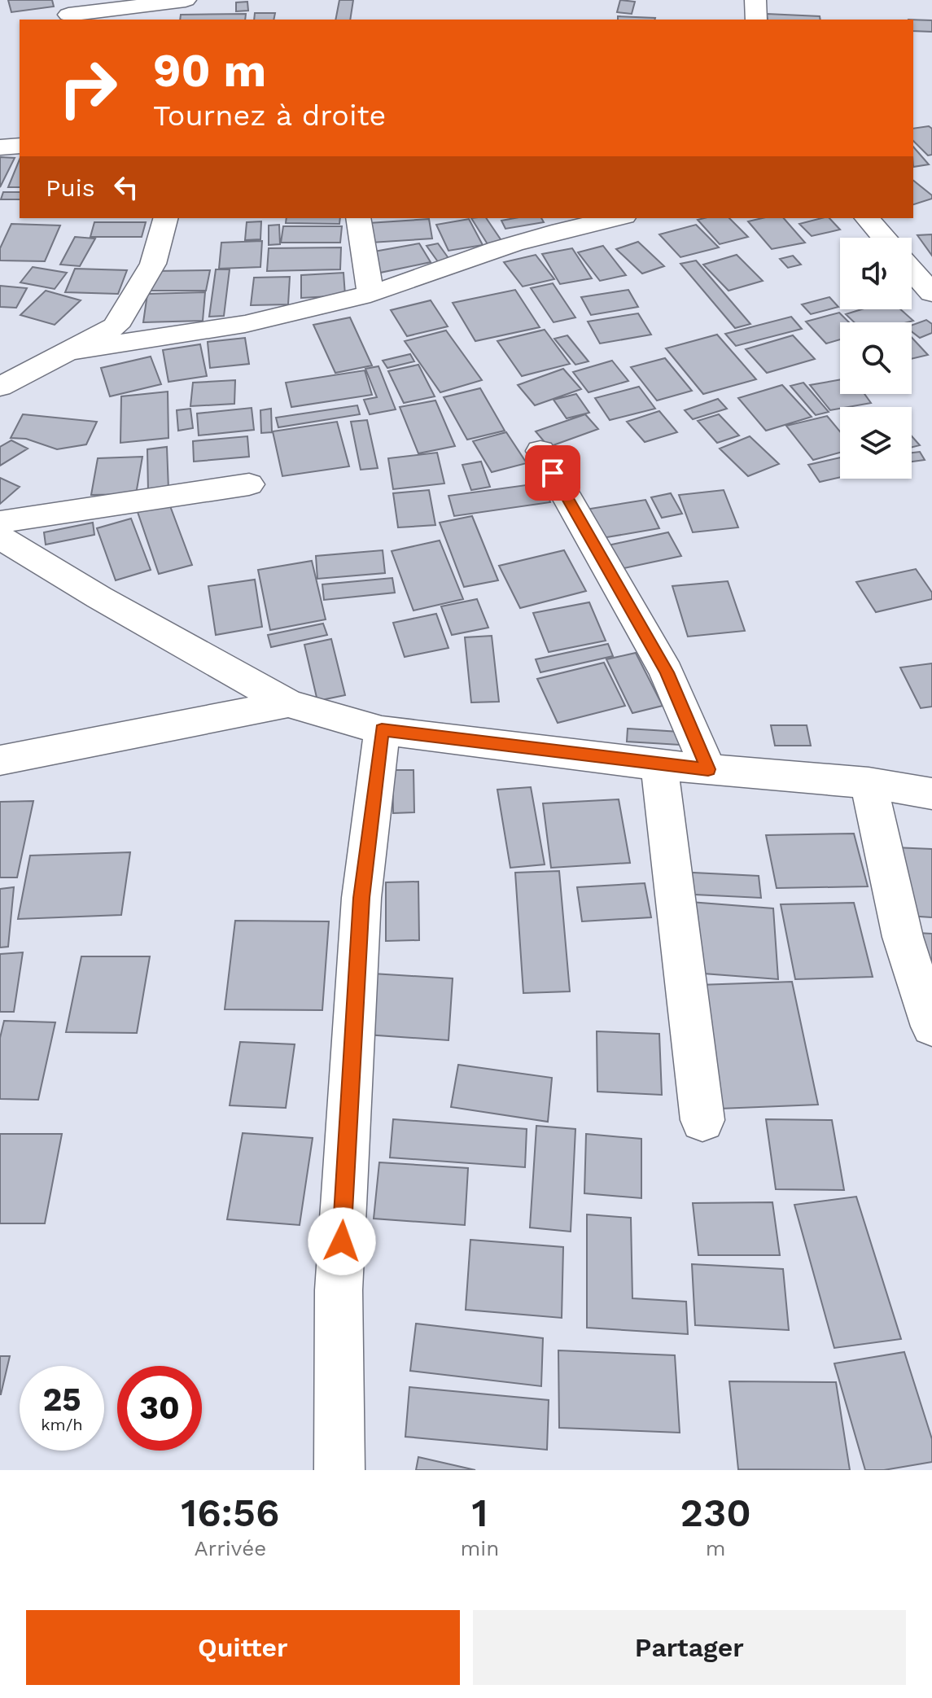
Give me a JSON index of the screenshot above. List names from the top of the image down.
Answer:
{
  "page": {
    "turn": ["90 m", "Tournez à droite"],
    "then": "Puis",
    "speed": "25 km/h",
    "limit": "30",
    "eta": [
      "16:56",
      "Arrivée",
      "1",
      "min",
      "230",
      "m"
    ],
    "buttons": ["Quitter", "Partager"]
  }
}
